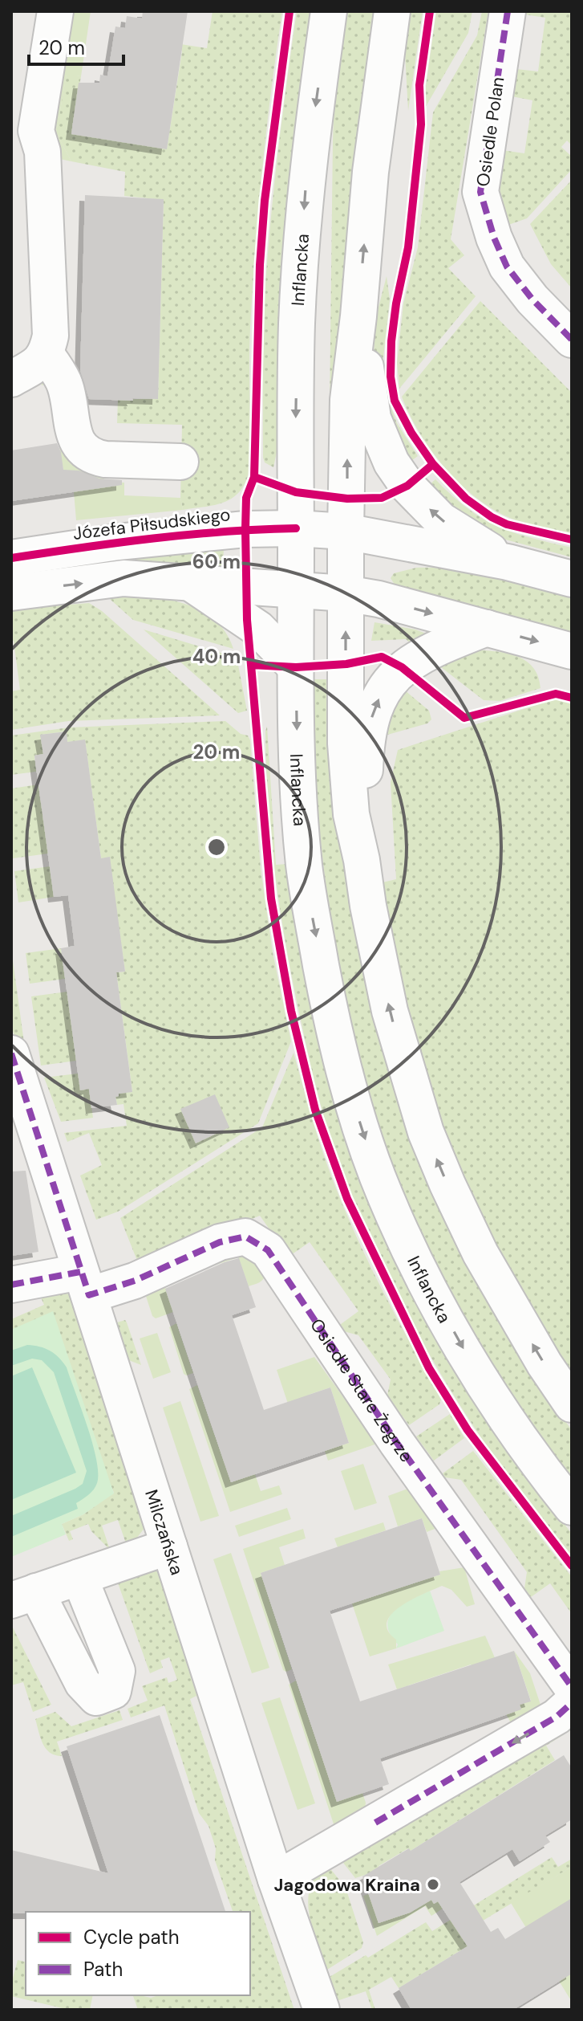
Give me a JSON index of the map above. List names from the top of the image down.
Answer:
{
  "streets": {
    "street": [
      "Osiedle Polan",
      "Inflancka",
      "Józefa Piłsudskiego",
      "Osiedle Stare Żegrze",
      "Milczańska"
    ]
  },
  "crossings": [
    ["Inflancka", "Józefa Piłsudskiego"],
    ["Osiedle Stare Żegrze", "Milczańska"]
  ],
  "places": ["Jagodowa Kraina"],
  "legend": ["Cycle path", "Path"],
  "scale_bar": "20 m",
  "rings": ["60 m", "40 m", "20 m"]
}
